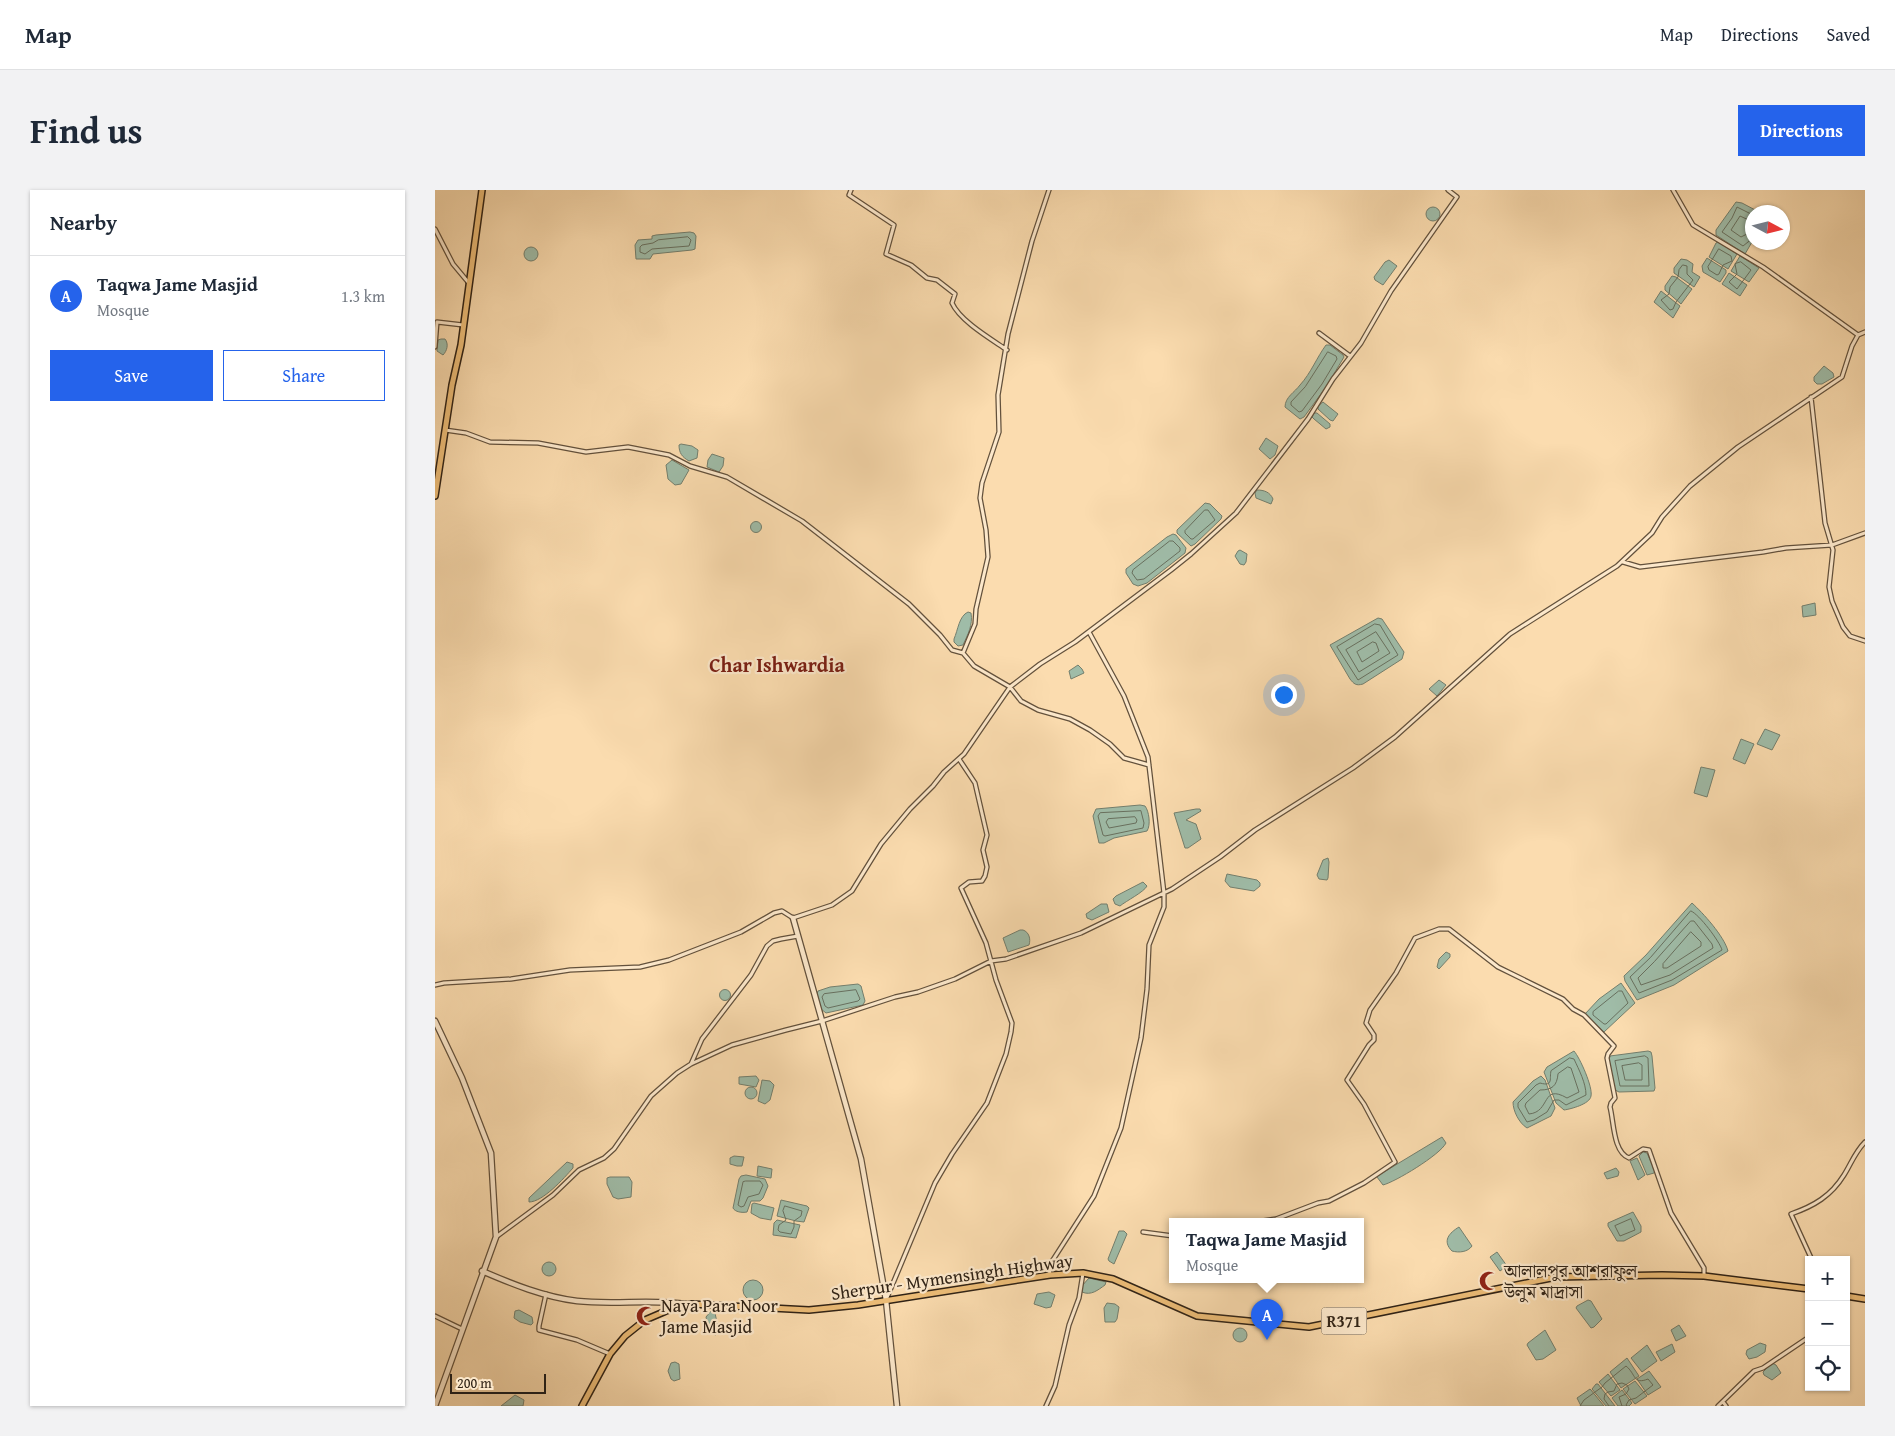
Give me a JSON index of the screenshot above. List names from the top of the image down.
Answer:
{
  "streets": {
    "main road": ["Sherpur - Mymensingh Highway", "R371"]
  },
  "districts": ["Char Ishwardia"],
  "places": {
    "mosque": ["আলালপুর আশরাফুল উলুম মাদ্রাসা", "Naya Para Noor Jame Masjid"]
  },
  "scale_bar": "200 m",
  "north": "right",
  "page": {
    "header": "Map",
    "nav": ["Map", "Directions", "Saved"],
    "title": "Find us",
    "buttons": [
      "Directions",
      ["Save", "Share"]
    ],
    "heading": "Nearby",
    "list": [
      {
        "mark": "A",
        "name": "Taqwa Jame Masjid",
        "note": "Mosque",
        "value": "1.3 km"
      }
    ],
    "popup": ["Taqwa Jame Masjid", "Mosque"],
    "map_buttons": ["+", "−"],
    "pins": "A",
    "scale": "200 m"
  }
}
